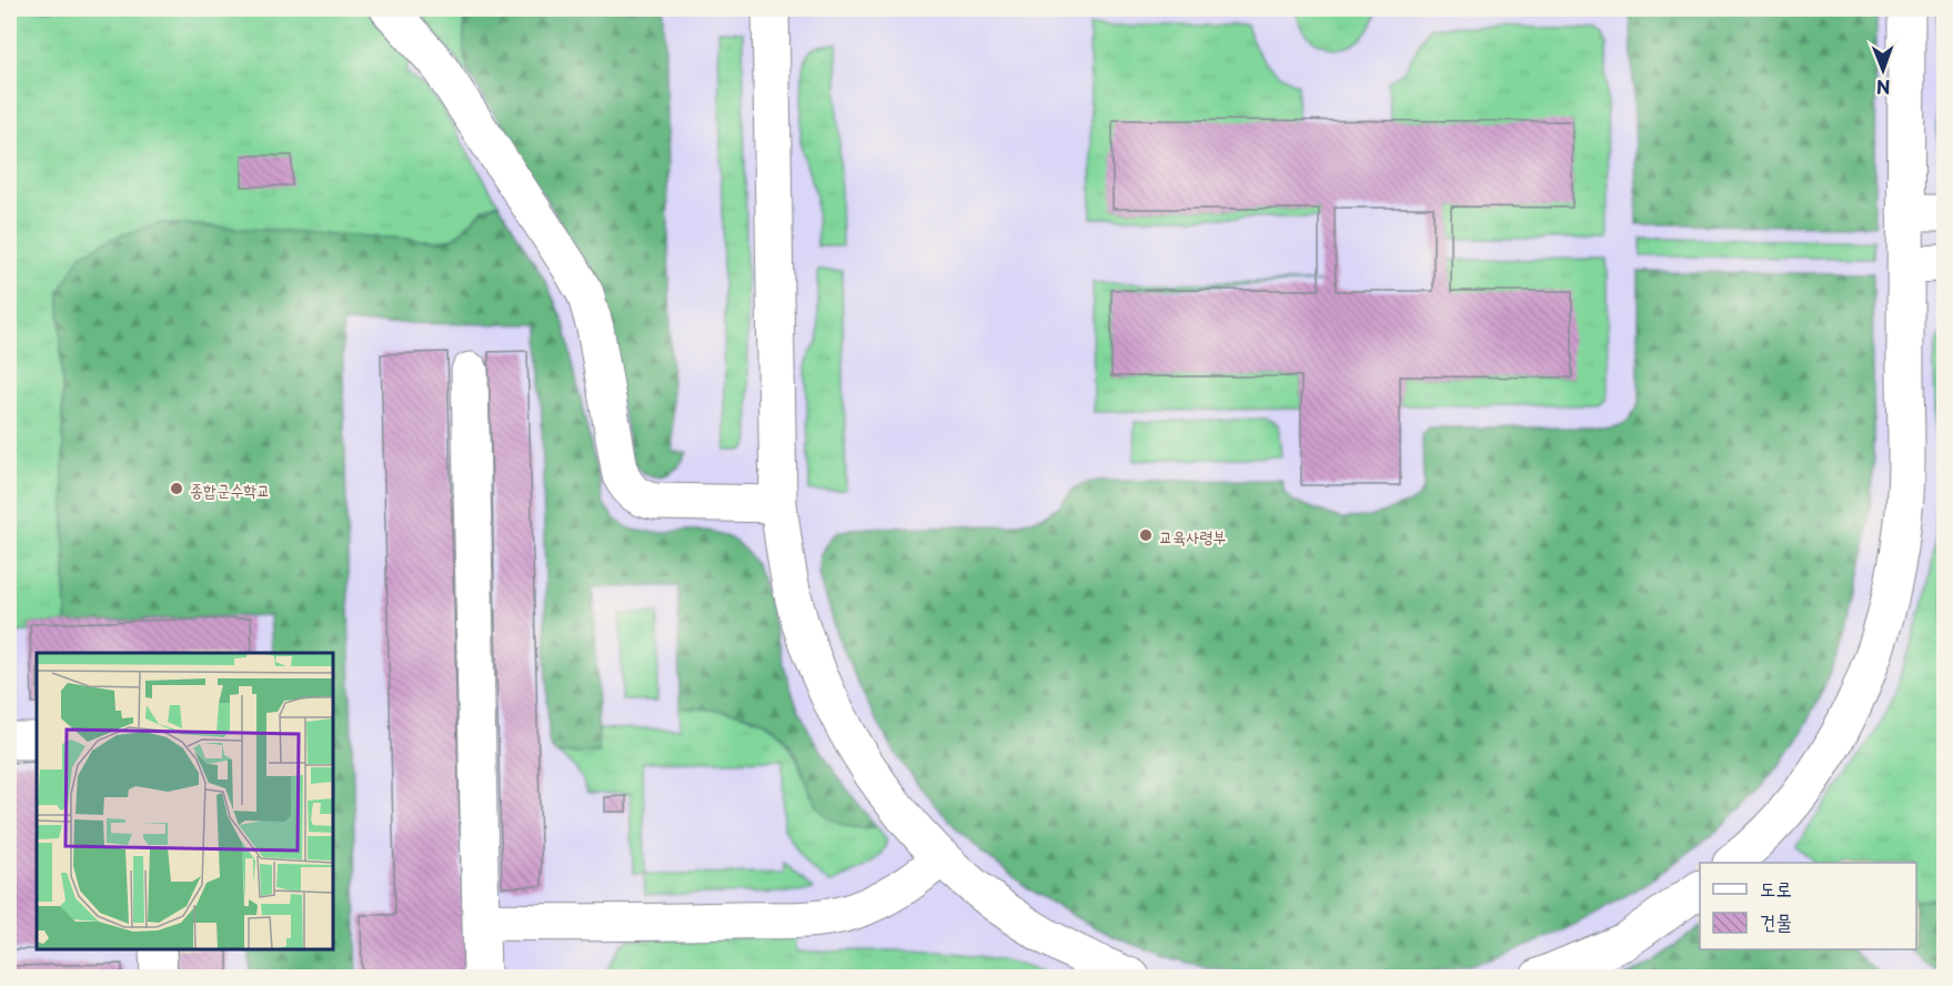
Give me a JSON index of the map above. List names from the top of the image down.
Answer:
{
  "places": ["종합군수학교", "교육사령부"],
  "legend": ["도로", "건물"],
  "north": "bottom"
}
